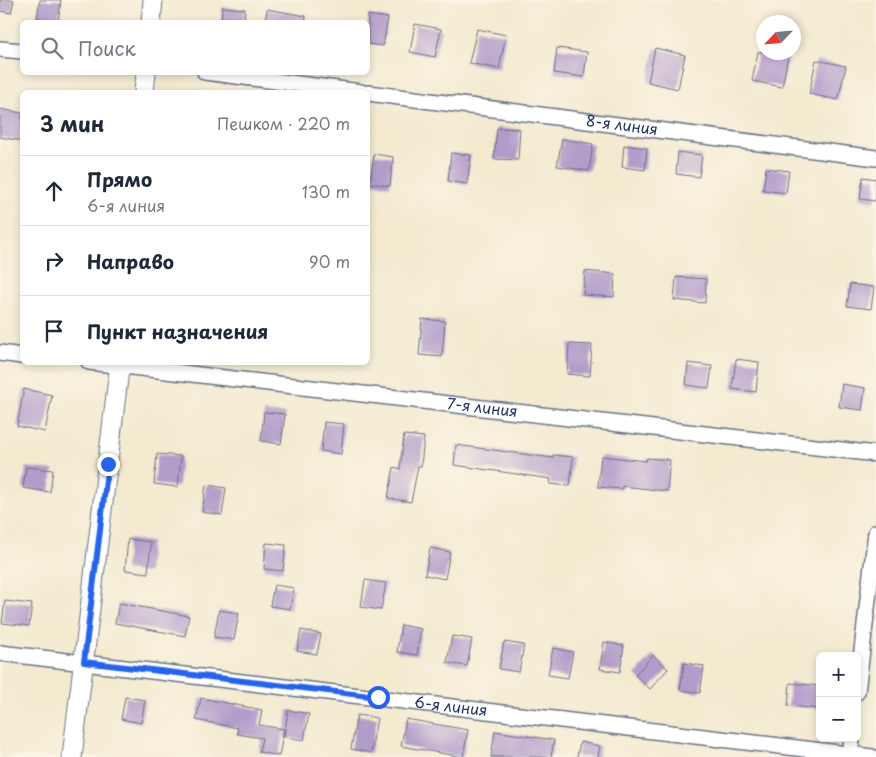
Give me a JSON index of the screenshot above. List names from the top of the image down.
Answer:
{
  "streets": {
    "street": ["8-я линия", "7-я линия", "6-я линия"]
  },
  "north": "bottom left",
  "page": {
    "search": "Поиск",
    "heading": ["3 мин", "Пешком · 220 m"],
    "list": [
      ["Прямо", "6-я линия", "130 m"],
      ["Направо", "90 m"],
      "Пункт назначения"
    ],
    "map_buttons": ["+", "−"]
  }
}
